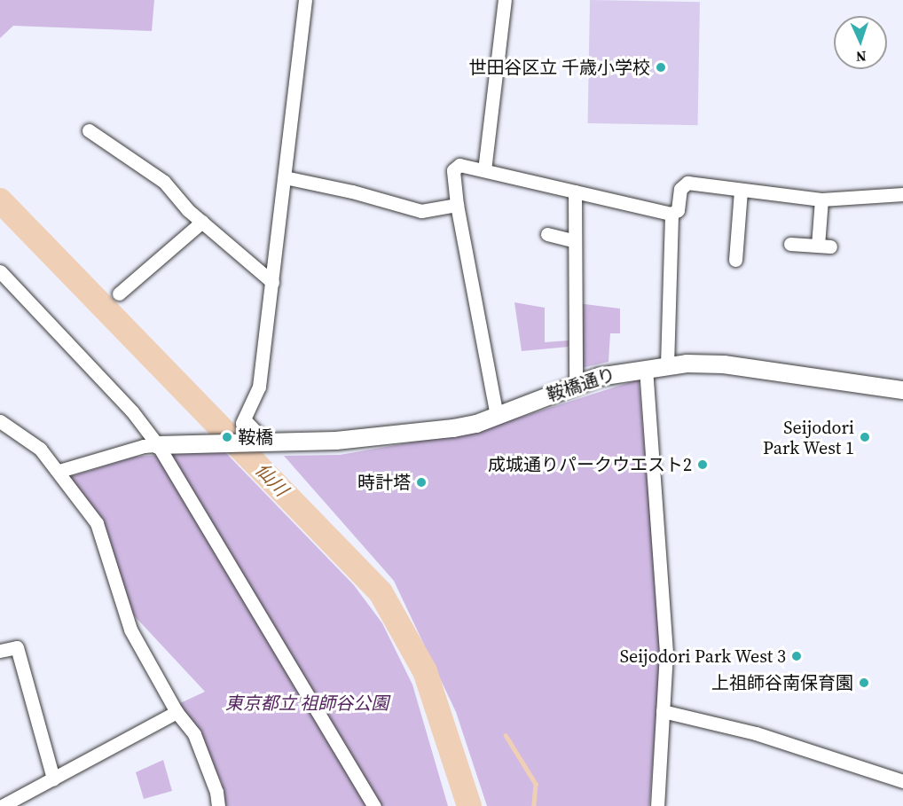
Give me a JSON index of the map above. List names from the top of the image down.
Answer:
{
  "streets": {
    "street": ["鞍橋通り"]
  },
  "water": ["仙川"],
  "parks": ["東京都立 祖師谷公園"],
  "places": [
    "世田谷区立 千歳小学校",
    "鞍橋",
    "Seijodori Park West 1",
    "成城通りパークウエスト2",
    "時計塔",
    "Seijodori Park West 3",
    "上祖師谷南保育園"
  ],
  "north": "bottom"
}
